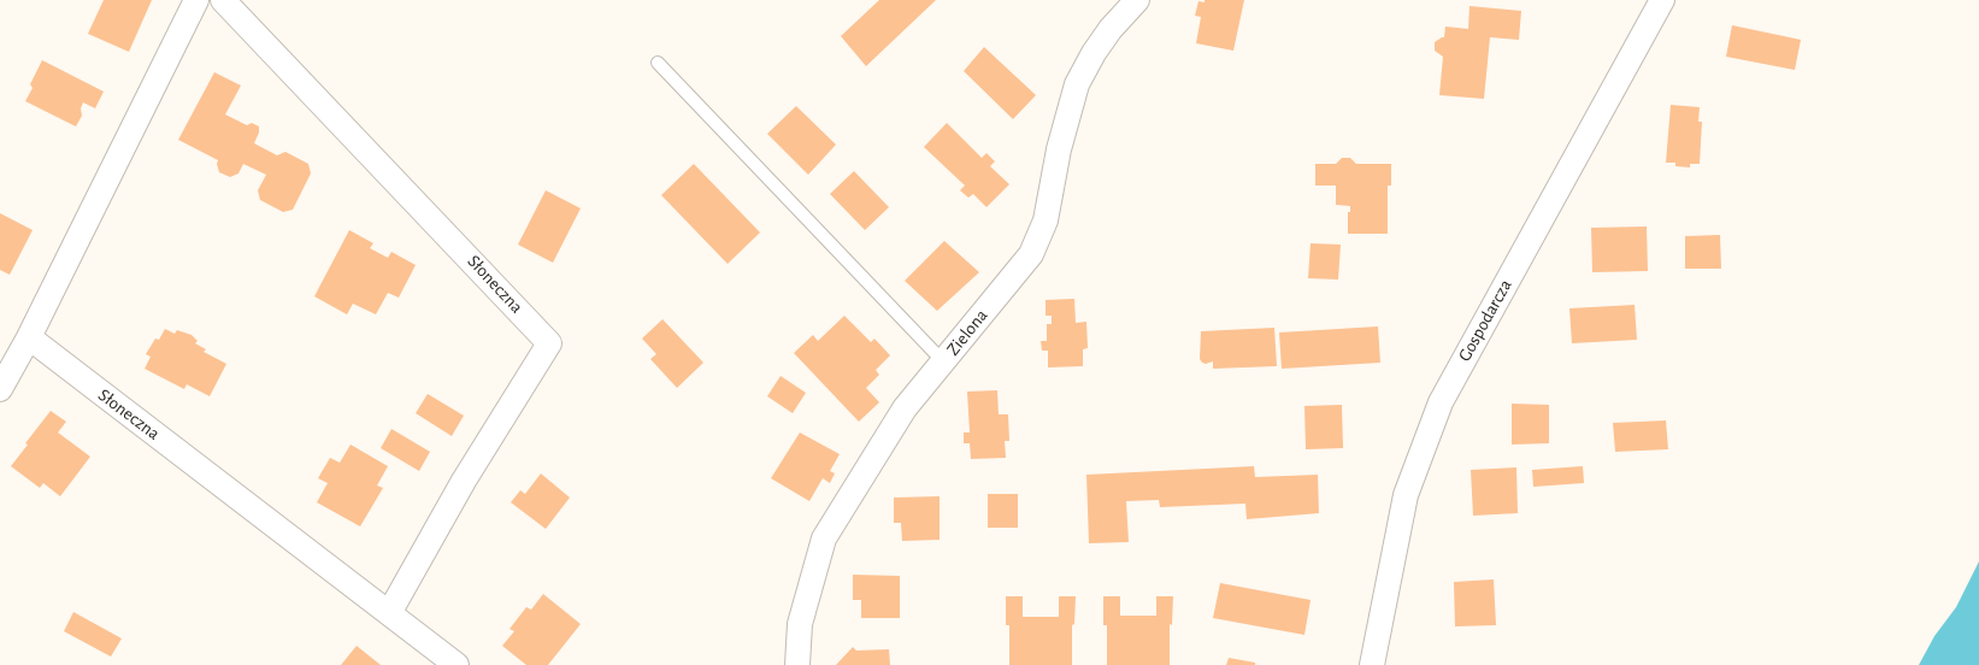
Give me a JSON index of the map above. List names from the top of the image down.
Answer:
{
  "streets": {
    "street": ["Słoneczna", "Gospodarcza", "Zielona"]
  }
}
